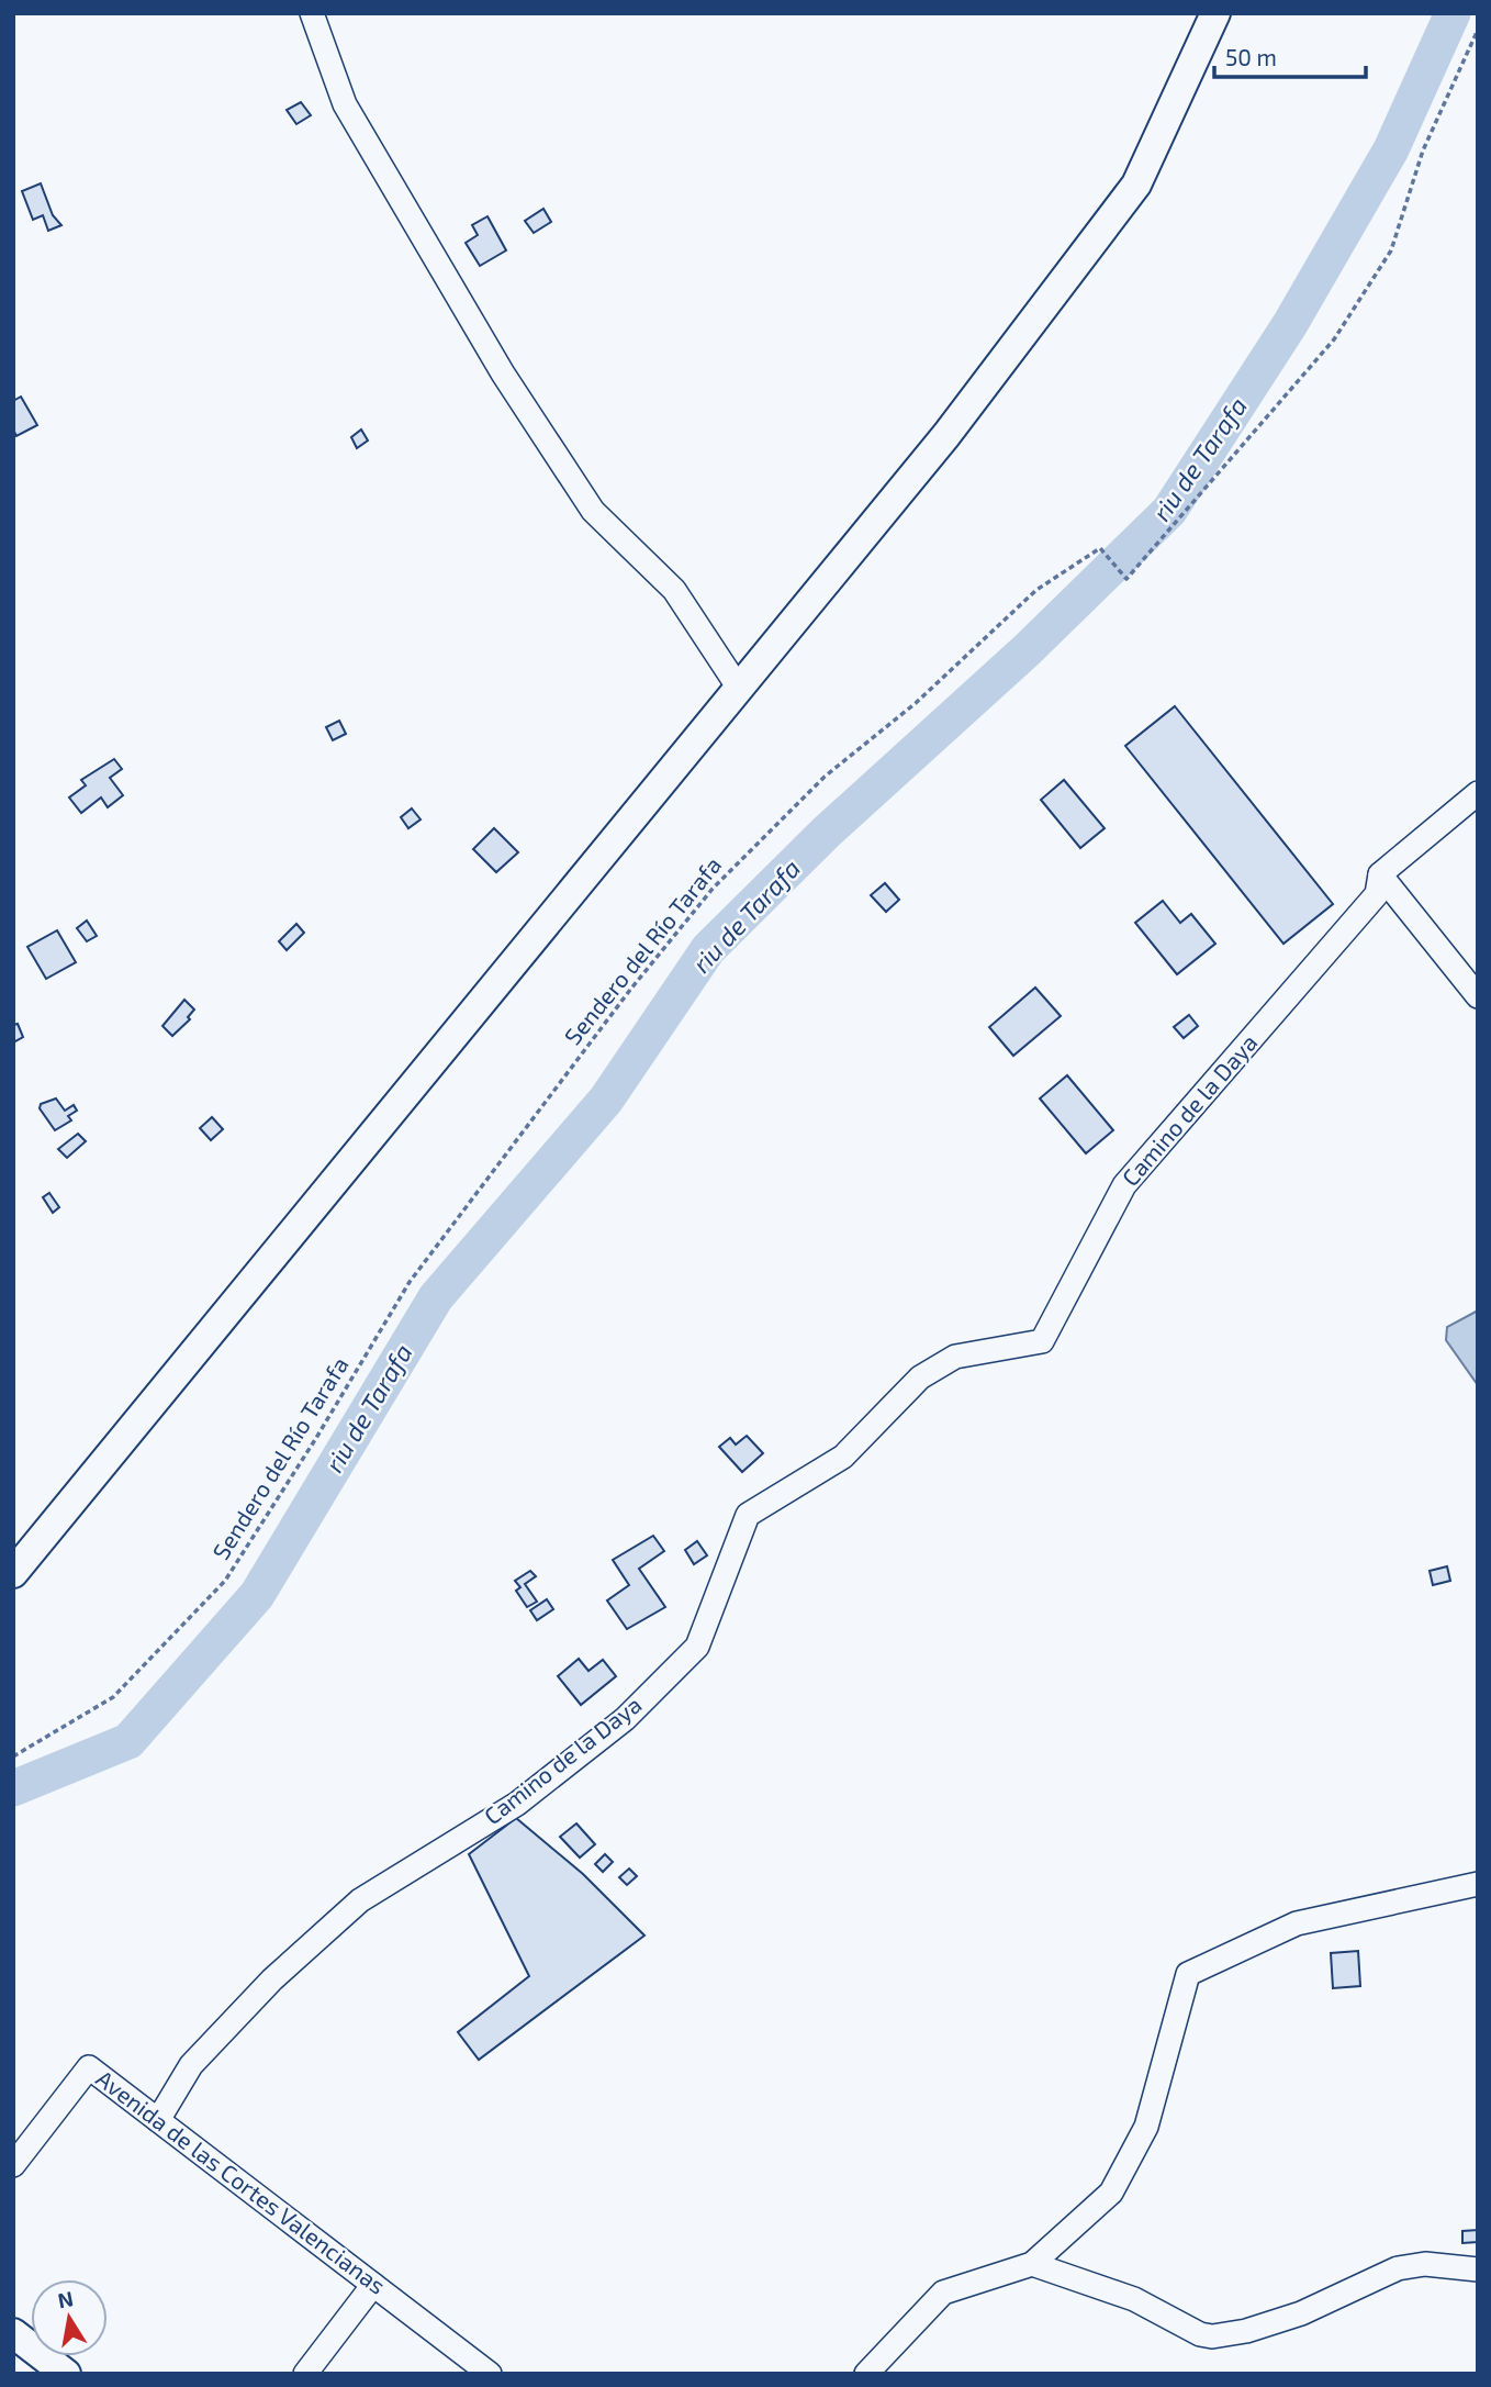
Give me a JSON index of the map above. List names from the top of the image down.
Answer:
{
  "streets": {
    "street": ["Camino de la Daya", "Avenida de las Cortes Valencianas"],
    "path": ["Sendero del Río Tarafa"]
  },
  "crossings": [
    ["Camino de la Daya", "Avenida de las Cortes Valencianas"]
  ],
  "water": ["riu de Tarafa"],
  "scale_bar": "50 m",
  "north": "top"
}
